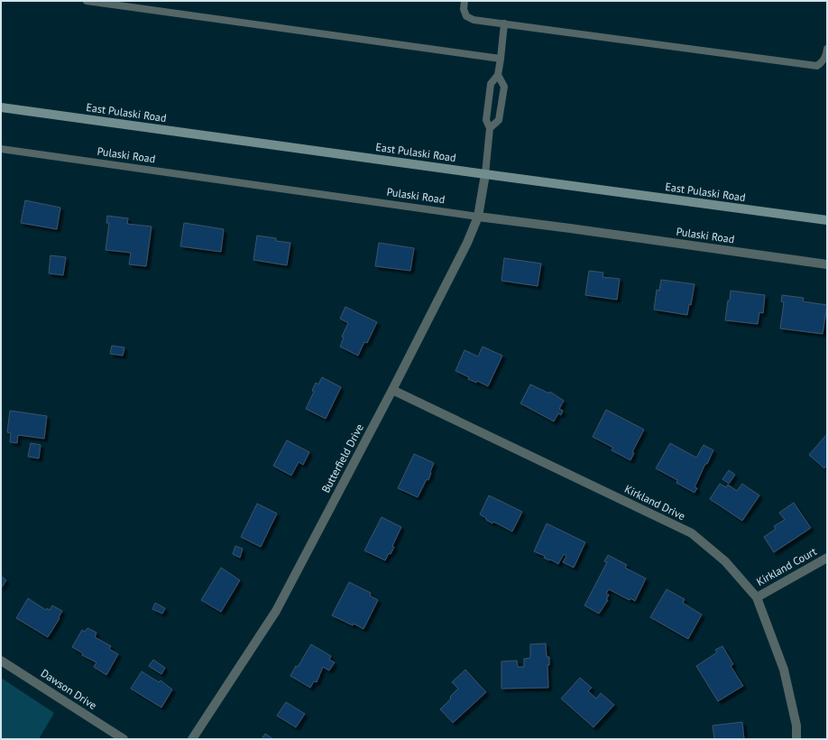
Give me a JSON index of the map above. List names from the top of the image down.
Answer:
{
  "streets": {
    "main road": ["East Pulaski Road"],
    "street": [
      "Pulaski Road",
      "Butterfield Drive",
      "Kirkland Drive",
      "Kirkland Court",
      "Dawson Drive"
    ]
  },
  "crossings": [
    ["East Pulaski Road", "Butterfield Drive"],
    ["Pulaski Road", "Butterfield Drive"],
    ["Butterfield Drive", "Kirkland Drive"],
    ["Kirkland Drive", "Kirkland Court"]
  ]
}
